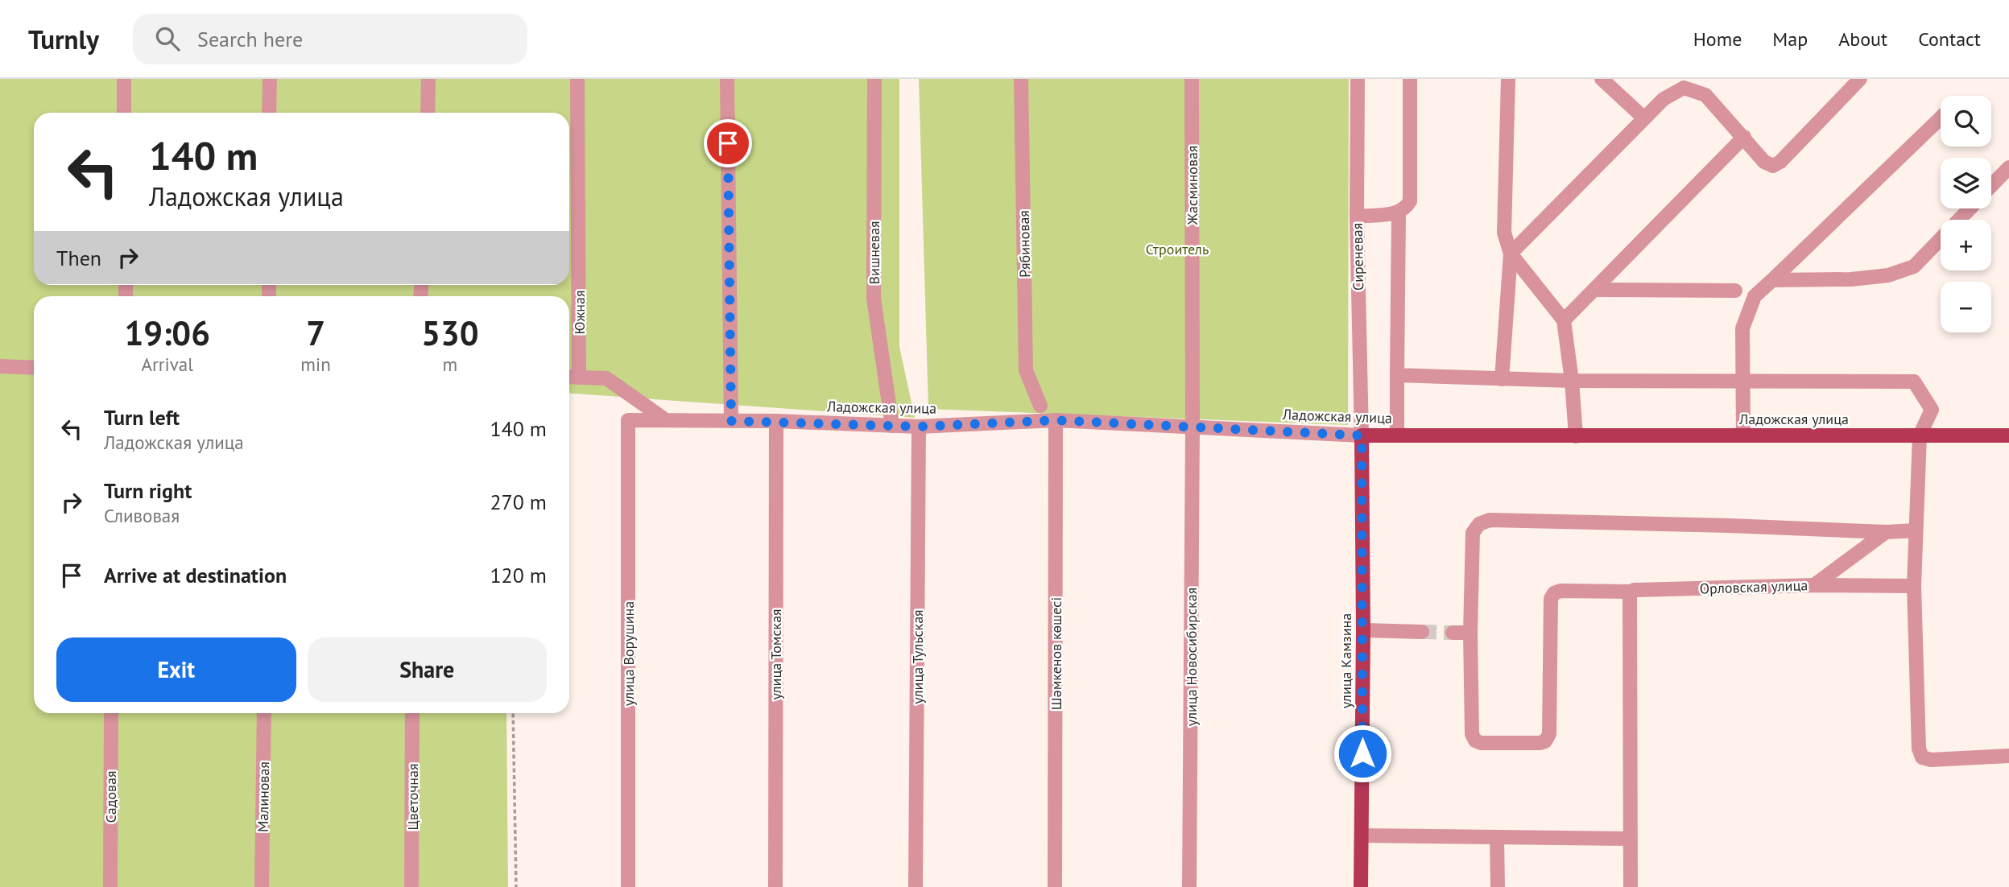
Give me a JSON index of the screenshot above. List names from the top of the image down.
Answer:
{
  "streets": {
    "main road": ["Ладожская улица", "улица Камзина"],
    "street": [
      "Жасминовая",
      "Рябиновая",
      "Вишневая",
      "Сиреневая",
      "Южная",
      "Орловская улица",
      "улица Ворушина",
      "Шәмкенов көшесі",
      "улица Томская",
      "улица Тульская",
      "улица Новосибирская",
      "Садовая",
      "Малиновая",
      "Цветочная"
    ]
  },
  "crossings": [
    ["Жасминовая", "Ладожская улица"],
    ["Жасминовая", "улица Новосибирская"],
    ["Вишневая", "Ладожская улица"],
    ["Сиреневая", "Ладожская улица"],
    ["Сиреневая", "улица Камзина"],
    ["Ладожская улица", "улица Ворушина"],
    ["Ладожская улица", "Шәмкенов көшесі"],
    ["Ладожская улица", "улица Томская"],
    ["Ладожская улица", "улица Тульская"],
    ["Ладожская улица", "улица Новосибирская"],
    ["Ладожская улица", "улица Камзина"]
  ],
  "parks": ["Строитель"],
  "page": {
    "header": "Turnly",
    "search": "Search here",
    "nav": [
      "Home",
      "Map",
      "About",
      "Contact"
    ],
    "map_buttons": ["+", "−"],
    "turn": ["140 m", "Ладожская улица"],
    "then": "Then",
    "eta": [
      "19:06",
      "Arrival",
      "7",
      "min",
      "530",
      "m"
    ],
    "list": [
      {
        "name": "Turn left",
        "note": "Ладожская улица",
        "value": "140 m"
      },
      {
        "name": "Turn right",
        "note": "Сливовая",
        "value": "270 m"
      },
      {
        "name": "Arrive at destination",
        "value": "120 m"
      }
    ],
    "buttons": ["Exit", "Share"]
  }
}
